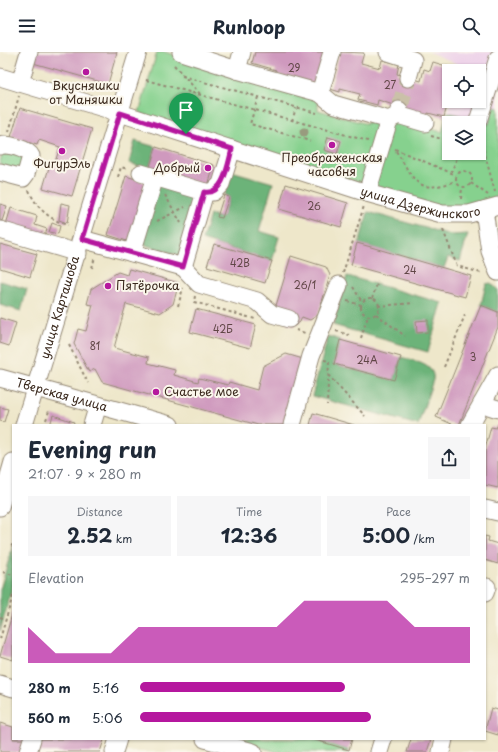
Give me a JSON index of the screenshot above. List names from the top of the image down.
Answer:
{
  "streets": {
    "street": ["улица Дзержинского", "улица Карташова", "Тверская улица"]
  },
  "crossings": [
    ["улица Дзержинского", "улица Карташова"],
    ["улица Карташова", "Тверская улица"]
  ],
  "places": [
    "Вкусняшки от Маняшки",
    "Преображенская часовня",
    "ФигурЭль",
    "Добрый",
    "Пятёрочка",
    "Счастье мое"
  ],
  "house_numbers": [
    "29",
    "27",
    "26",
    "42В",
    "24",
    "26/1",
    "42Б",
    "81",
    "3",
    "24А"
  ],
  "page": {
    "header": "Runloop",
    "heading": ["Evening run", "21:07 · 9 × 280 m"],
    "stats": [
      ["Distance", "2.52 km"],
      ["Time", "12:36"],
      ["Pace", "5:00 /km"]
    ],
    "chart": ["Elevation", "295–297 m"],
    "list": [
      {
        "name": "280 m",
        "note": "5:16"
      },
      {
        "name": "560 m",
        "note": "5:06"
      }
    ]
  }
}
